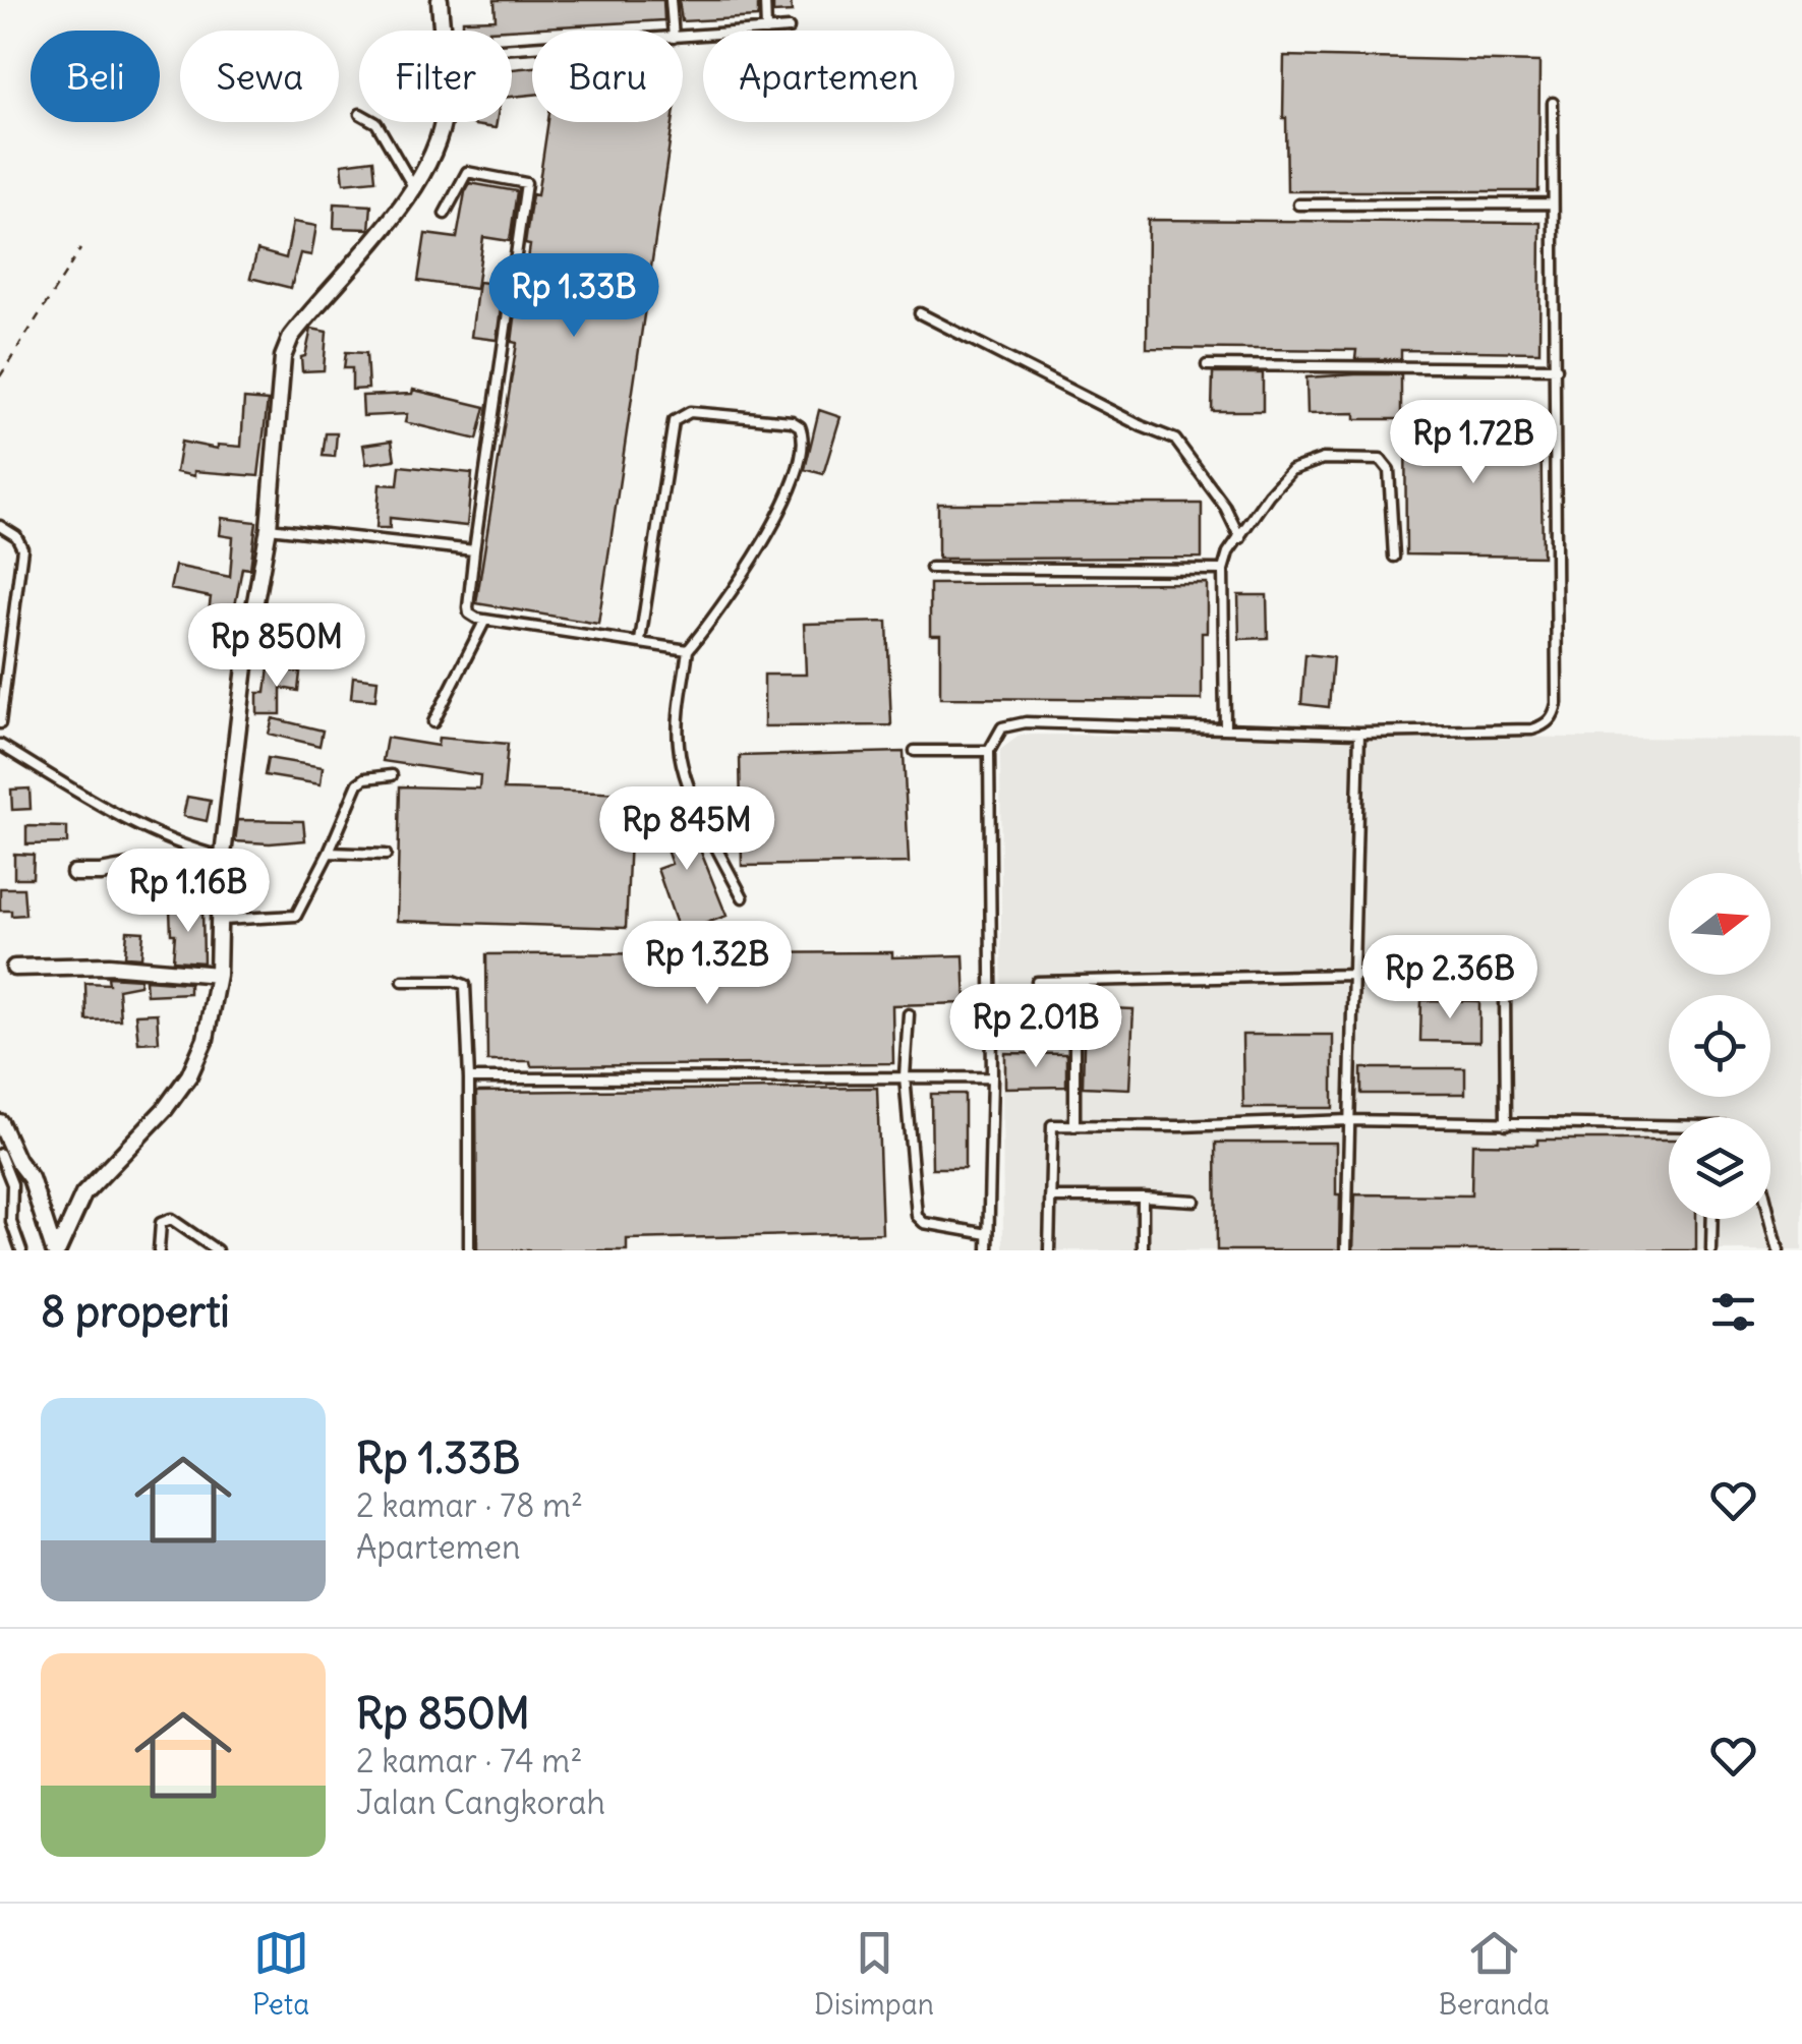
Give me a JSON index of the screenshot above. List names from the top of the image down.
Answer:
{
  "north": "right",
  "page": {
    "chip": [
      "Beli",
      "Sewa",
      "Filter",
      "Baru",
      "Apartemen"
    ],
    "price": [
      "Rp 1.33B",
      "Rp 1.72B",
      "Rp 850M",
      "Rp 845M",
      "Rp 1.16B",
      "Rp 1.32B",
      "Rp 2.36B",
      "Rp 2.01B"
    ],
    "heading": "8 properti",
    "list": [
      {
        "name": "Rp 1.33B",
        "note": "2 kamar · 78 m² · Apartemen"
      },
      {
        "name": "Rp 850M",
        "note": "2 kamar · 74 m² · Jalan Cangkorah"
      }
    ],
    "tabs": ["Peta", "Disimpan", "Beranda"]
  }
}
